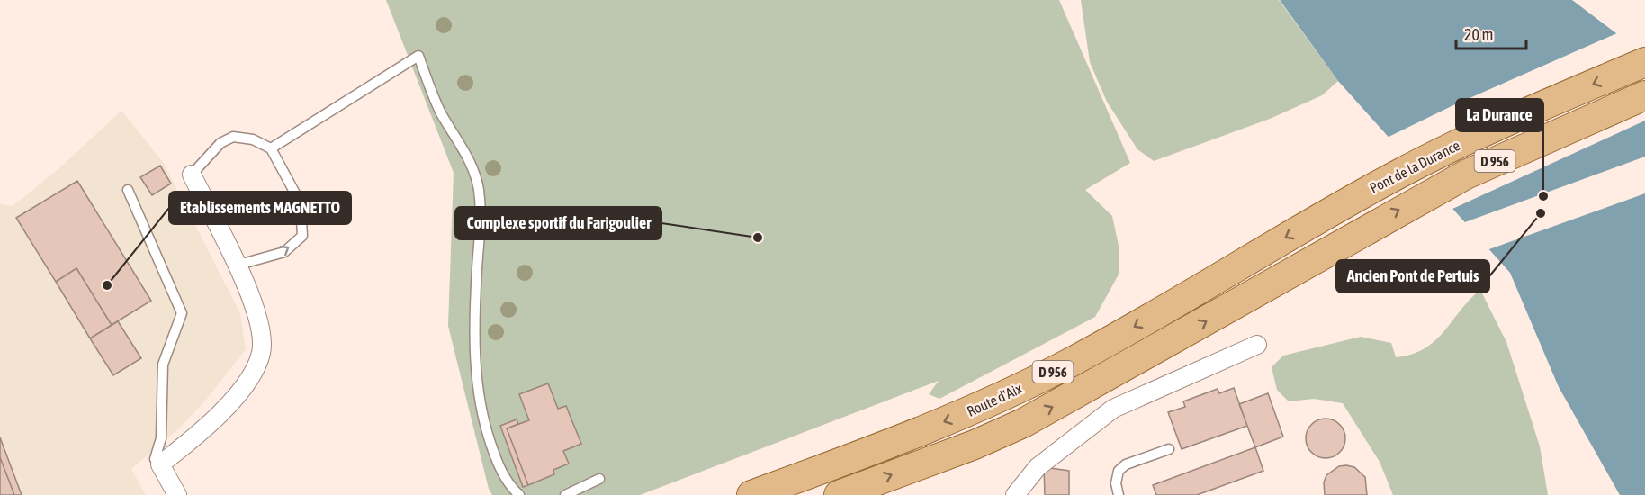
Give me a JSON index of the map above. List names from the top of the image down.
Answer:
{
  "streets": {
    "main road": ["D 956", "Pont de la Durance", "Route d'Aix"]
  },
  "crossings": [
    ["Pont de la Durance", "Route d'Aix"]
  ],
  "one_way": ["Route d'Aix"],
  "places": [
    "La Durance",
    "Ancien Pont de Pertuis",
    "Complexe sportif du Farigoulier",
    "Etablissements MAGNETTO"
  ],
  "scale_bar": "20 m"
}
